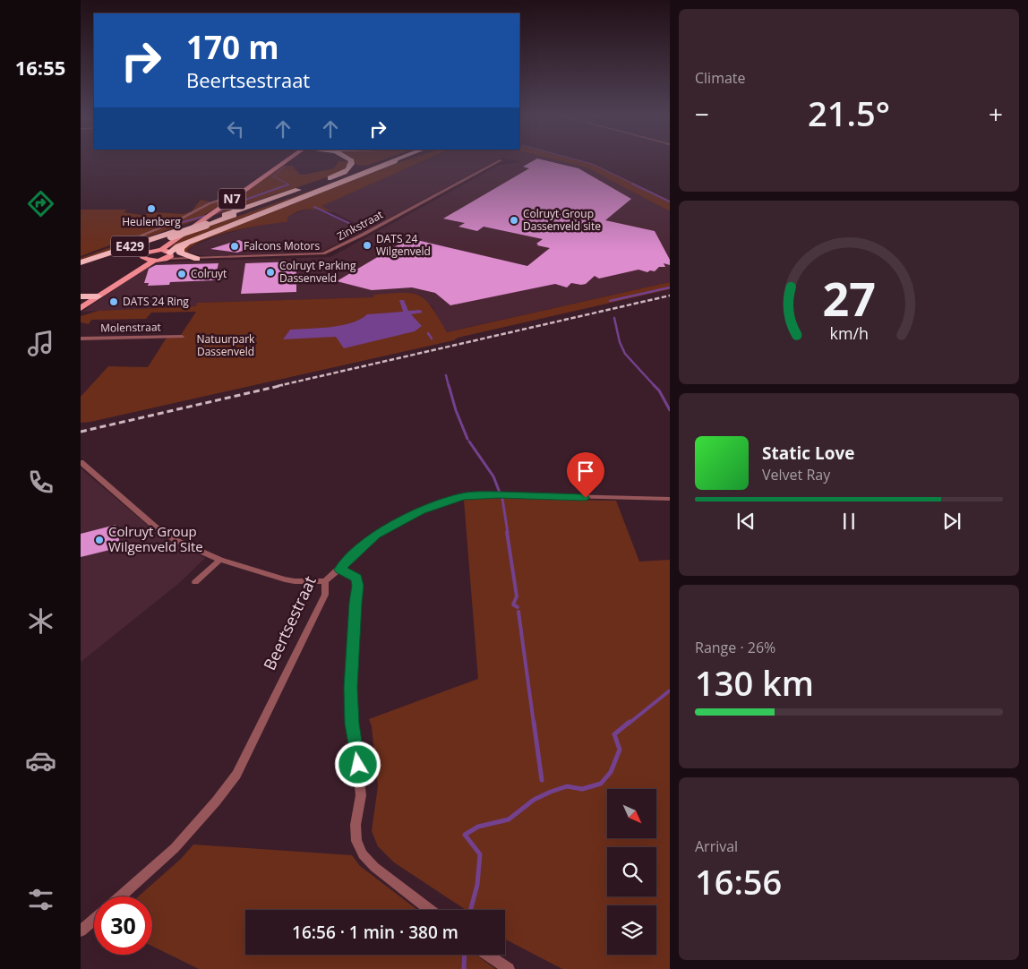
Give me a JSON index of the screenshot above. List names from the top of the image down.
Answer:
{
  "streets": {
    "highway": ["E429"],
    "main road": ["N7"],
    "street": ["Zinkstraat", "Molenstraat", "Beertsestraat"]
  },
  "crossings": [
    ["N7", "Zinkstraat"]
  ],
  "parks": ["Natuurpark Dassenveld"],
  "places": [
    "Heulenberg",
    "Colruyt Group Dassenveld site",
    "DATS 24 Wilgenveld",
    "Falcons Motors",
    "Colruyt Parking Dassenveld",
    "Colruyt",
    "DATS 24 Ring",
    "Colruyt Group Wilgenveld Site"
  ],
  "north": "bottom right",
  "page": {
    "tabs": "16:55",
    "tile": [
      "Climate",
      ["Range · 26%", "130 km"],
      ["Arrival", "16:56"]
    ],
    "turn": ["170 m", "Beertsestraat"],
    "heat": ["−", "21.5°", "+"],
    "song": ["Static Love", "Velvet Ray"],
    "limit": "30",
    "trip": "16:56 · 1 min · 380 m",
    "gauge": ["27", "km/h"]
  }
}
